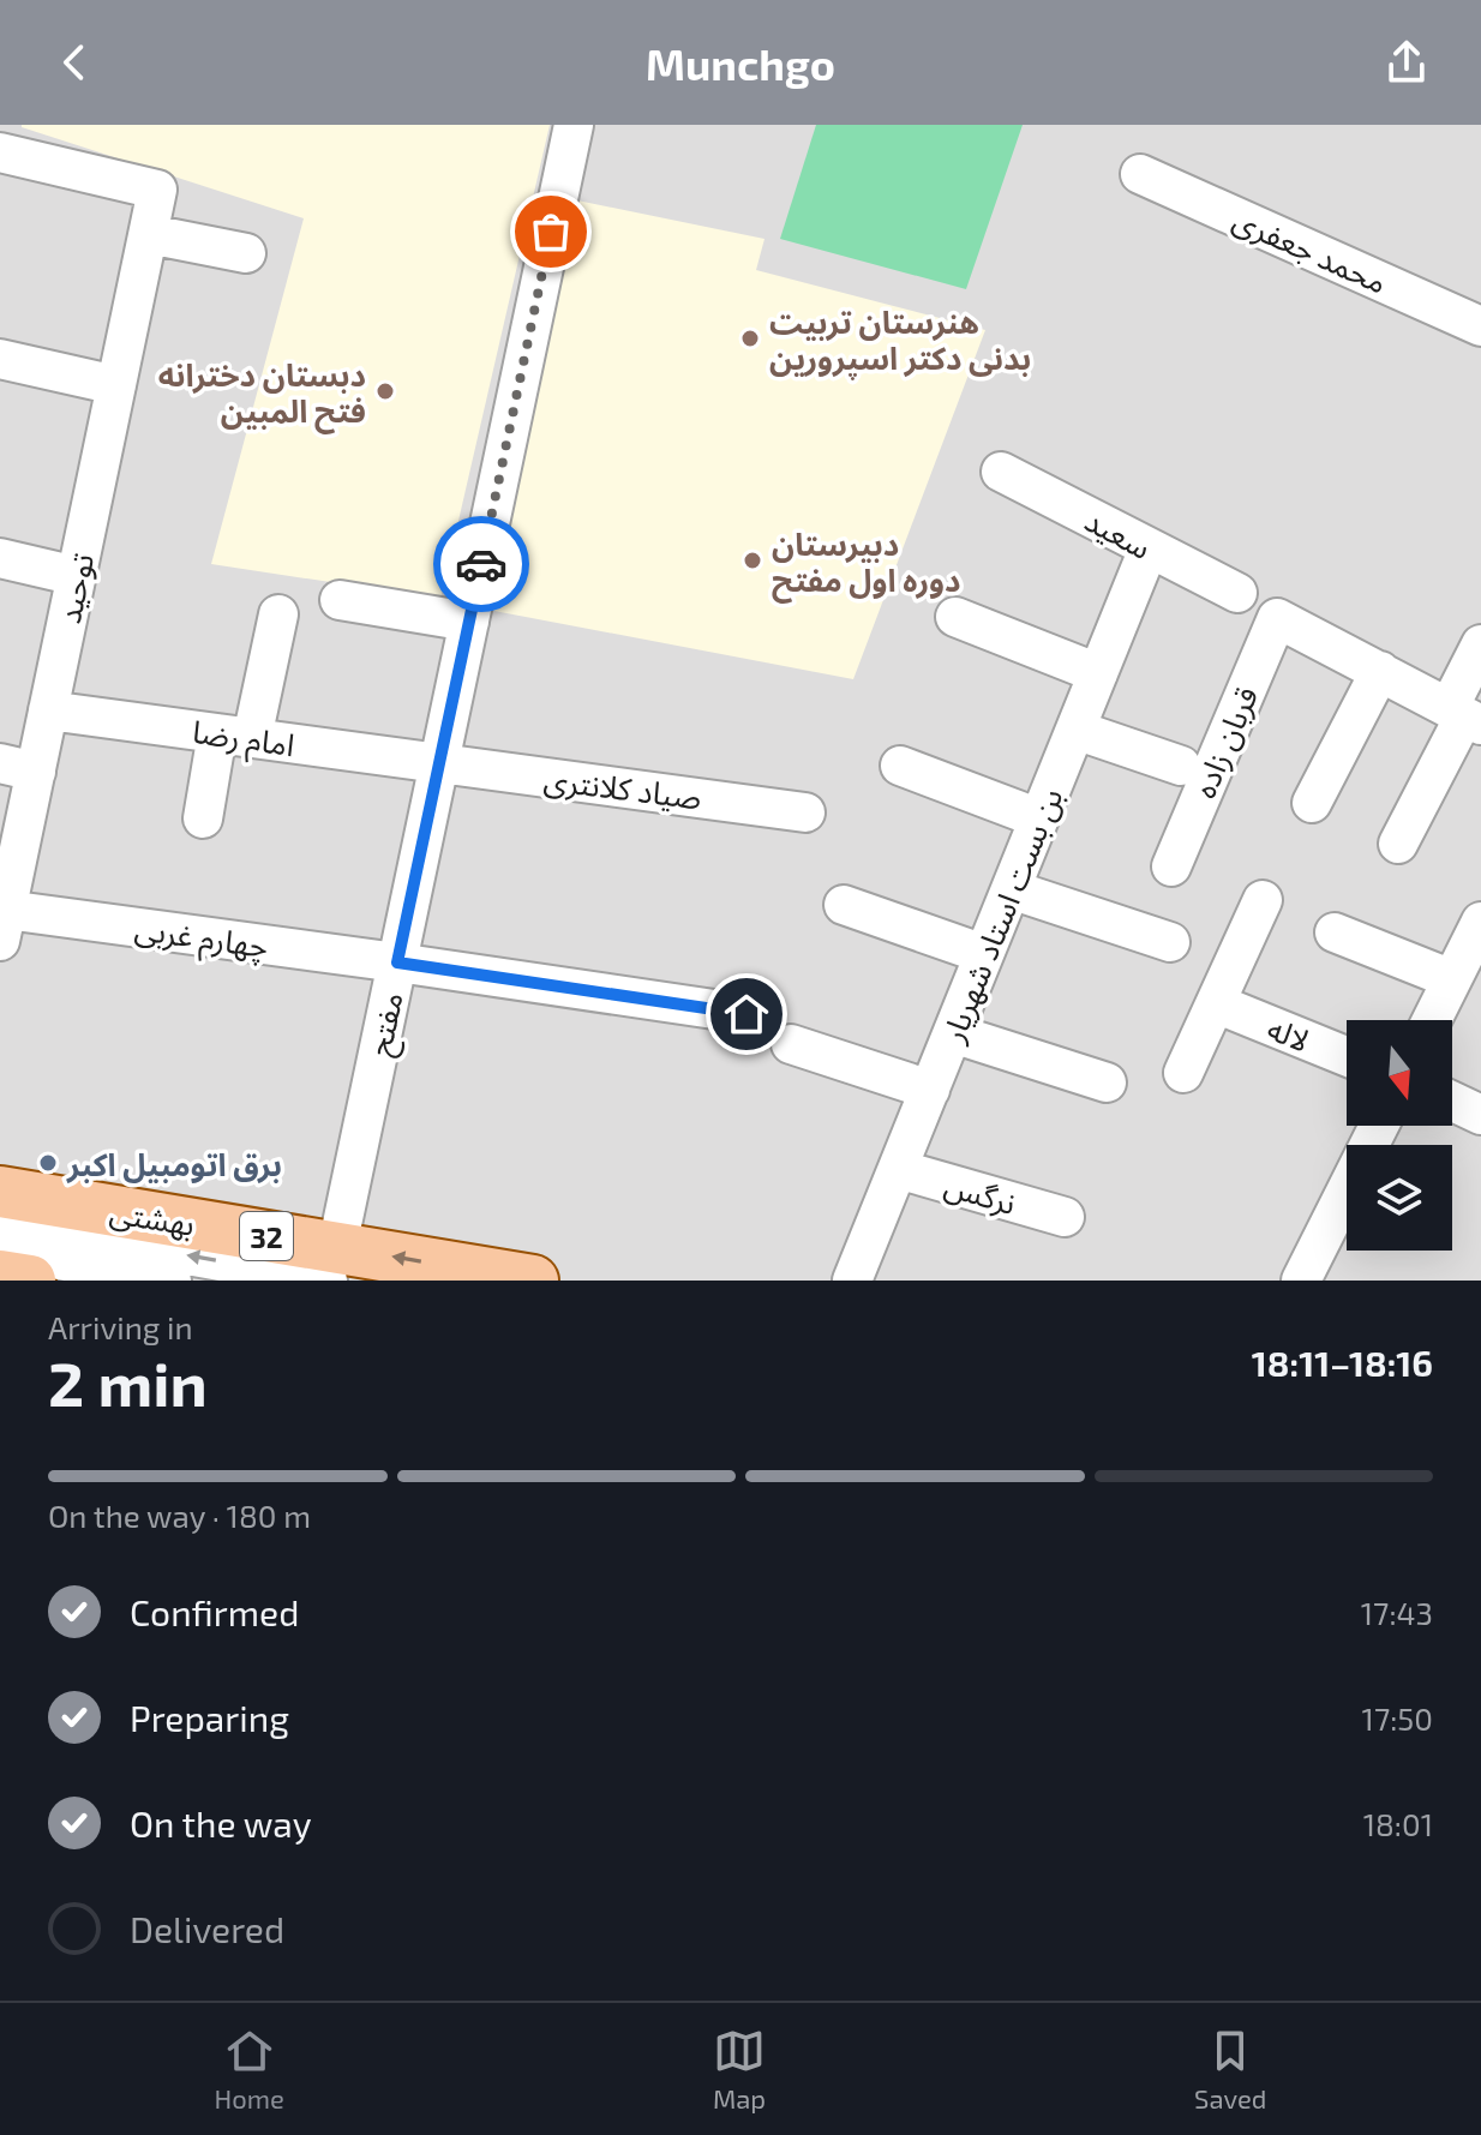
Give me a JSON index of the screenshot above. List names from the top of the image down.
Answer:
{
  "streets": {
    "main road": ["بهشتی", "32"],
    "street": [
      "محمد جعفری",
      "سعید",
      "توحید",
      "امام رضا",
      "قربان زاده",
      "صیاد کلانتری",
      "بن بست استاد شهریار",
      "چهارم غربی",
      "مفتح",
      "لاله",
      "نرگس"
    ]
  },
  "crossings": [
    ["سعید", "بن بست استاد شهریار"],
    ["توحید", "امام رضا"],
    ["توحید", "چهارم غربی"],
    ["امام رضا", "صیاد کلانتری"],
    ["امام رضا", "مفتح"],
    ["صیاد کلانتری", "مفتح"],
    ["بن بست استاد شهریار", "نرگس"],
    ["چهارم غربی", "مفتح"],
    ["مفتح", "بهشتی"]
  ],
  "one_way": ["بهشتی"],
  "places": [
    "هنرستان تربیت بدنی دکتر اسپرورین",
    "دبستان دخترانه فتح المبین",
    "دبیرستان دوره اول مفتح",
    "برق اتومبیل اکبر"
  ],
  "north": "bottom",
  "page": {
    "header": "Munchgo",
    "heading": ["2 min", "Arriving in", "18:11–18:16"],
    "bar": "On the way · 180 m",
    "list": [
      ["Confirmed", "17:43"],
      ["Preparing", "17:50"],
      ["On the way", "18:01"],
      "Delivered"
    ],
    "tabs": ["Home", "Map", "Saved"]
  }
}
